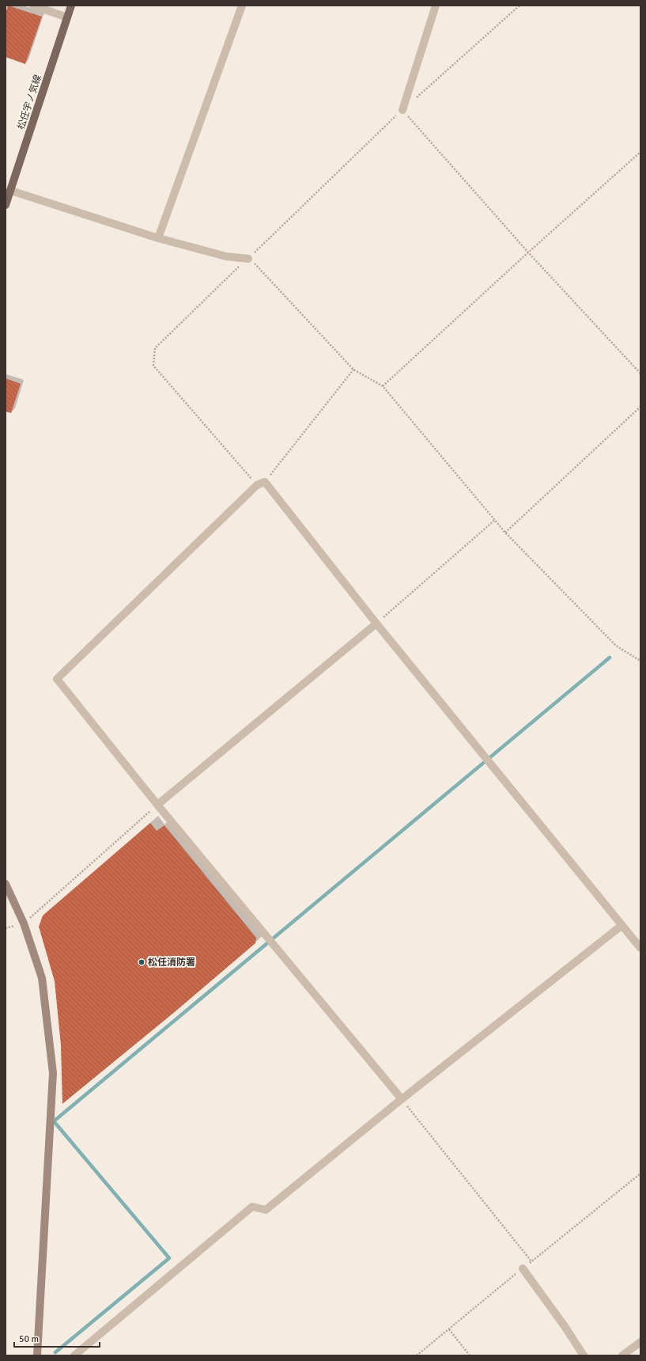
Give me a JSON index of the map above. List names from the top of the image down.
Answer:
{
  "streets": {
    "main road": ["松任宇ノ気線"]
  },
  "places": ["松任消防署"],
  "scale_bar": "50 m"
}
